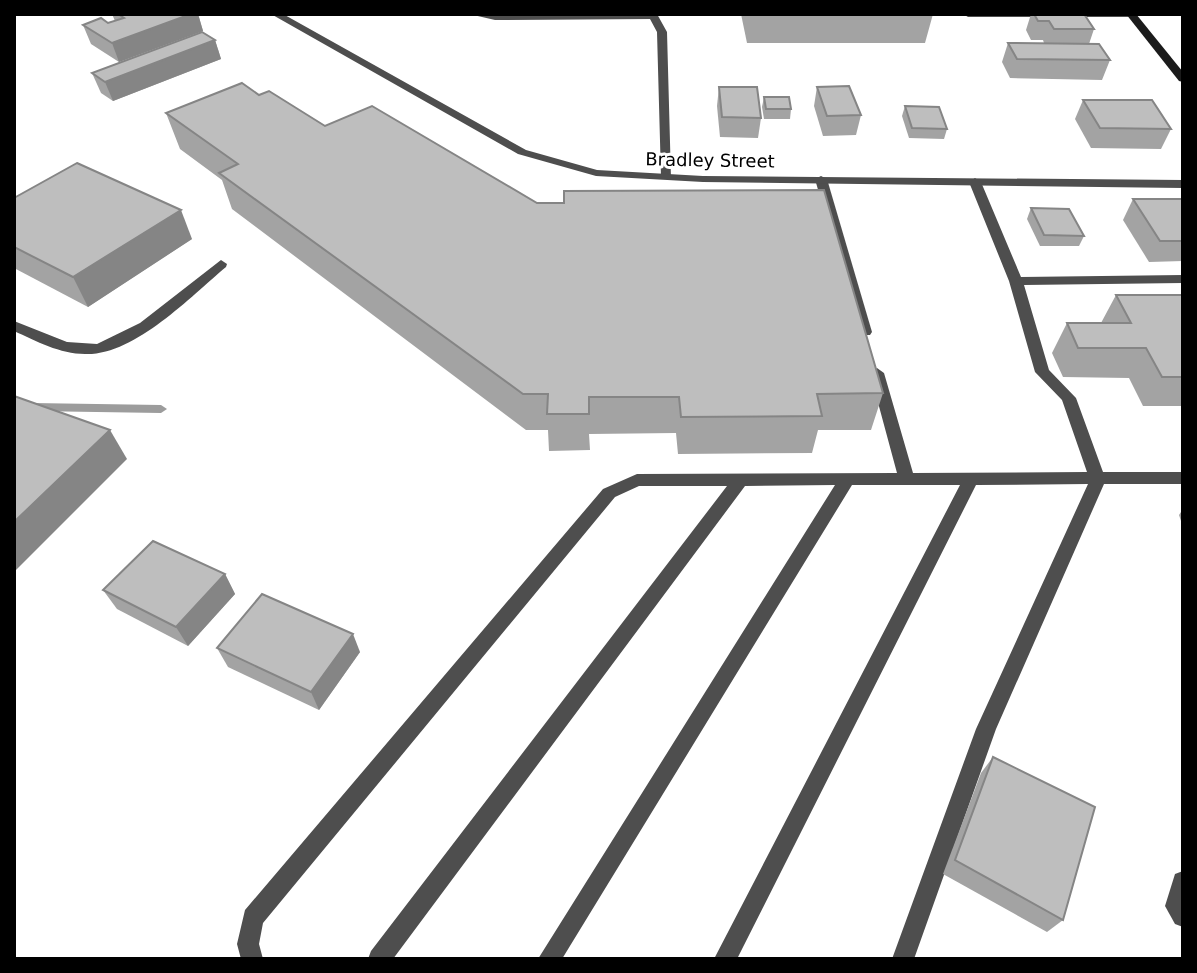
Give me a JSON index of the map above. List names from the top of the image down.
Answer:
{
  "streets": {
    "street": ["Bradley Street"]
  }
}
